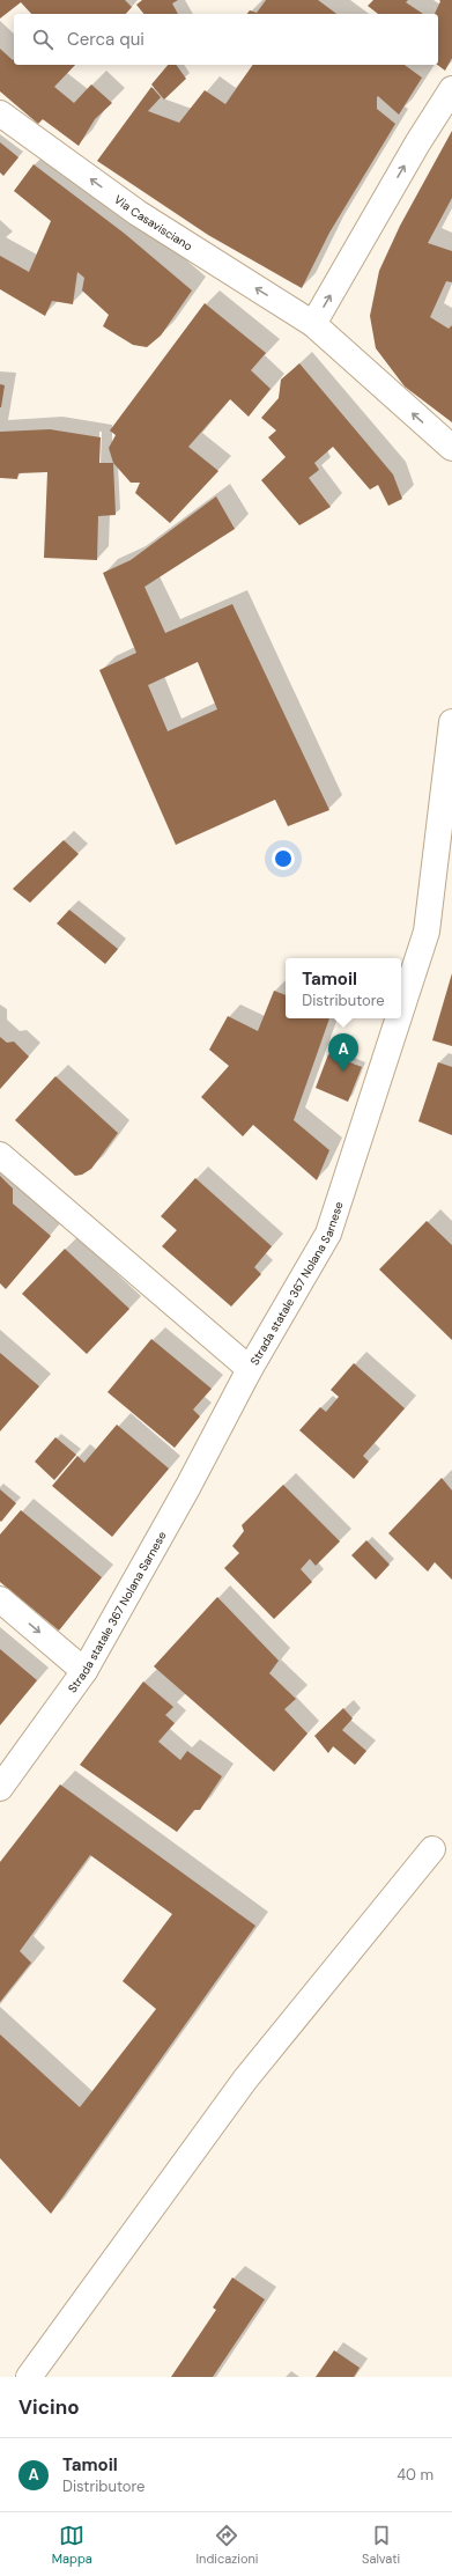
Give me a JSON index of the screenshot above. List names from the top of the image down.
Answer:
{
  "streets": {
    "street": ["Via Casavisciano", "Strada statale 367 Nolana Sarnese"]
  },
  "one_way": ["Via Casavisciano"],
  "page": {
    "search": "Cerca qui",
    "popup": ["Tamoil", "Distributore"],
    "pins": "A",
    "heading": "Vicino",
    "list": [
      {
        "mark": "A",
        "name": "Tamoil",
        "note": "Distributore",
        "value": "40 m"
      }
    ],
    "nav": ["Mappa", "Indicazioni", "Salvati"]
  }
}
